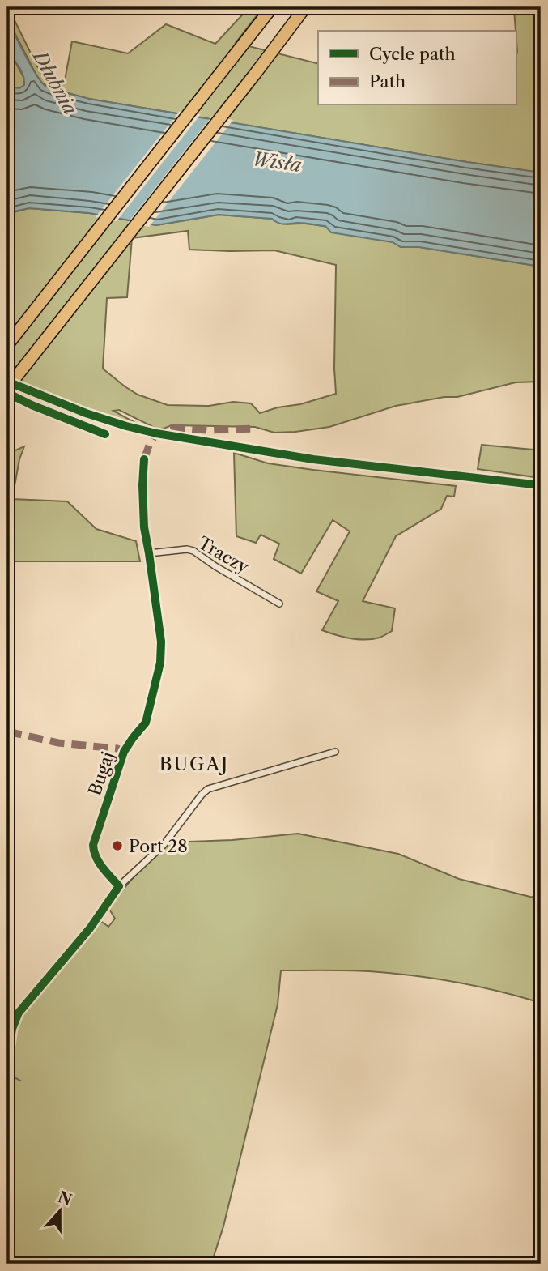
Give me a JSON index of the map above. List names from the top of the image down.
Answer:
{
  "streets": {
    "street": ["Traczy", "Bugaj"]
  },
  "crossings": [
    ["Traczy", "Bugaj"]
  ],
  "districts": ["BUGAJ"],
  "water": ["Dłubnia", "Wisła"],
  "places": ["Port 28"],
  "legend": ["Cycle path", "Path"],
  "north": "top"
}
